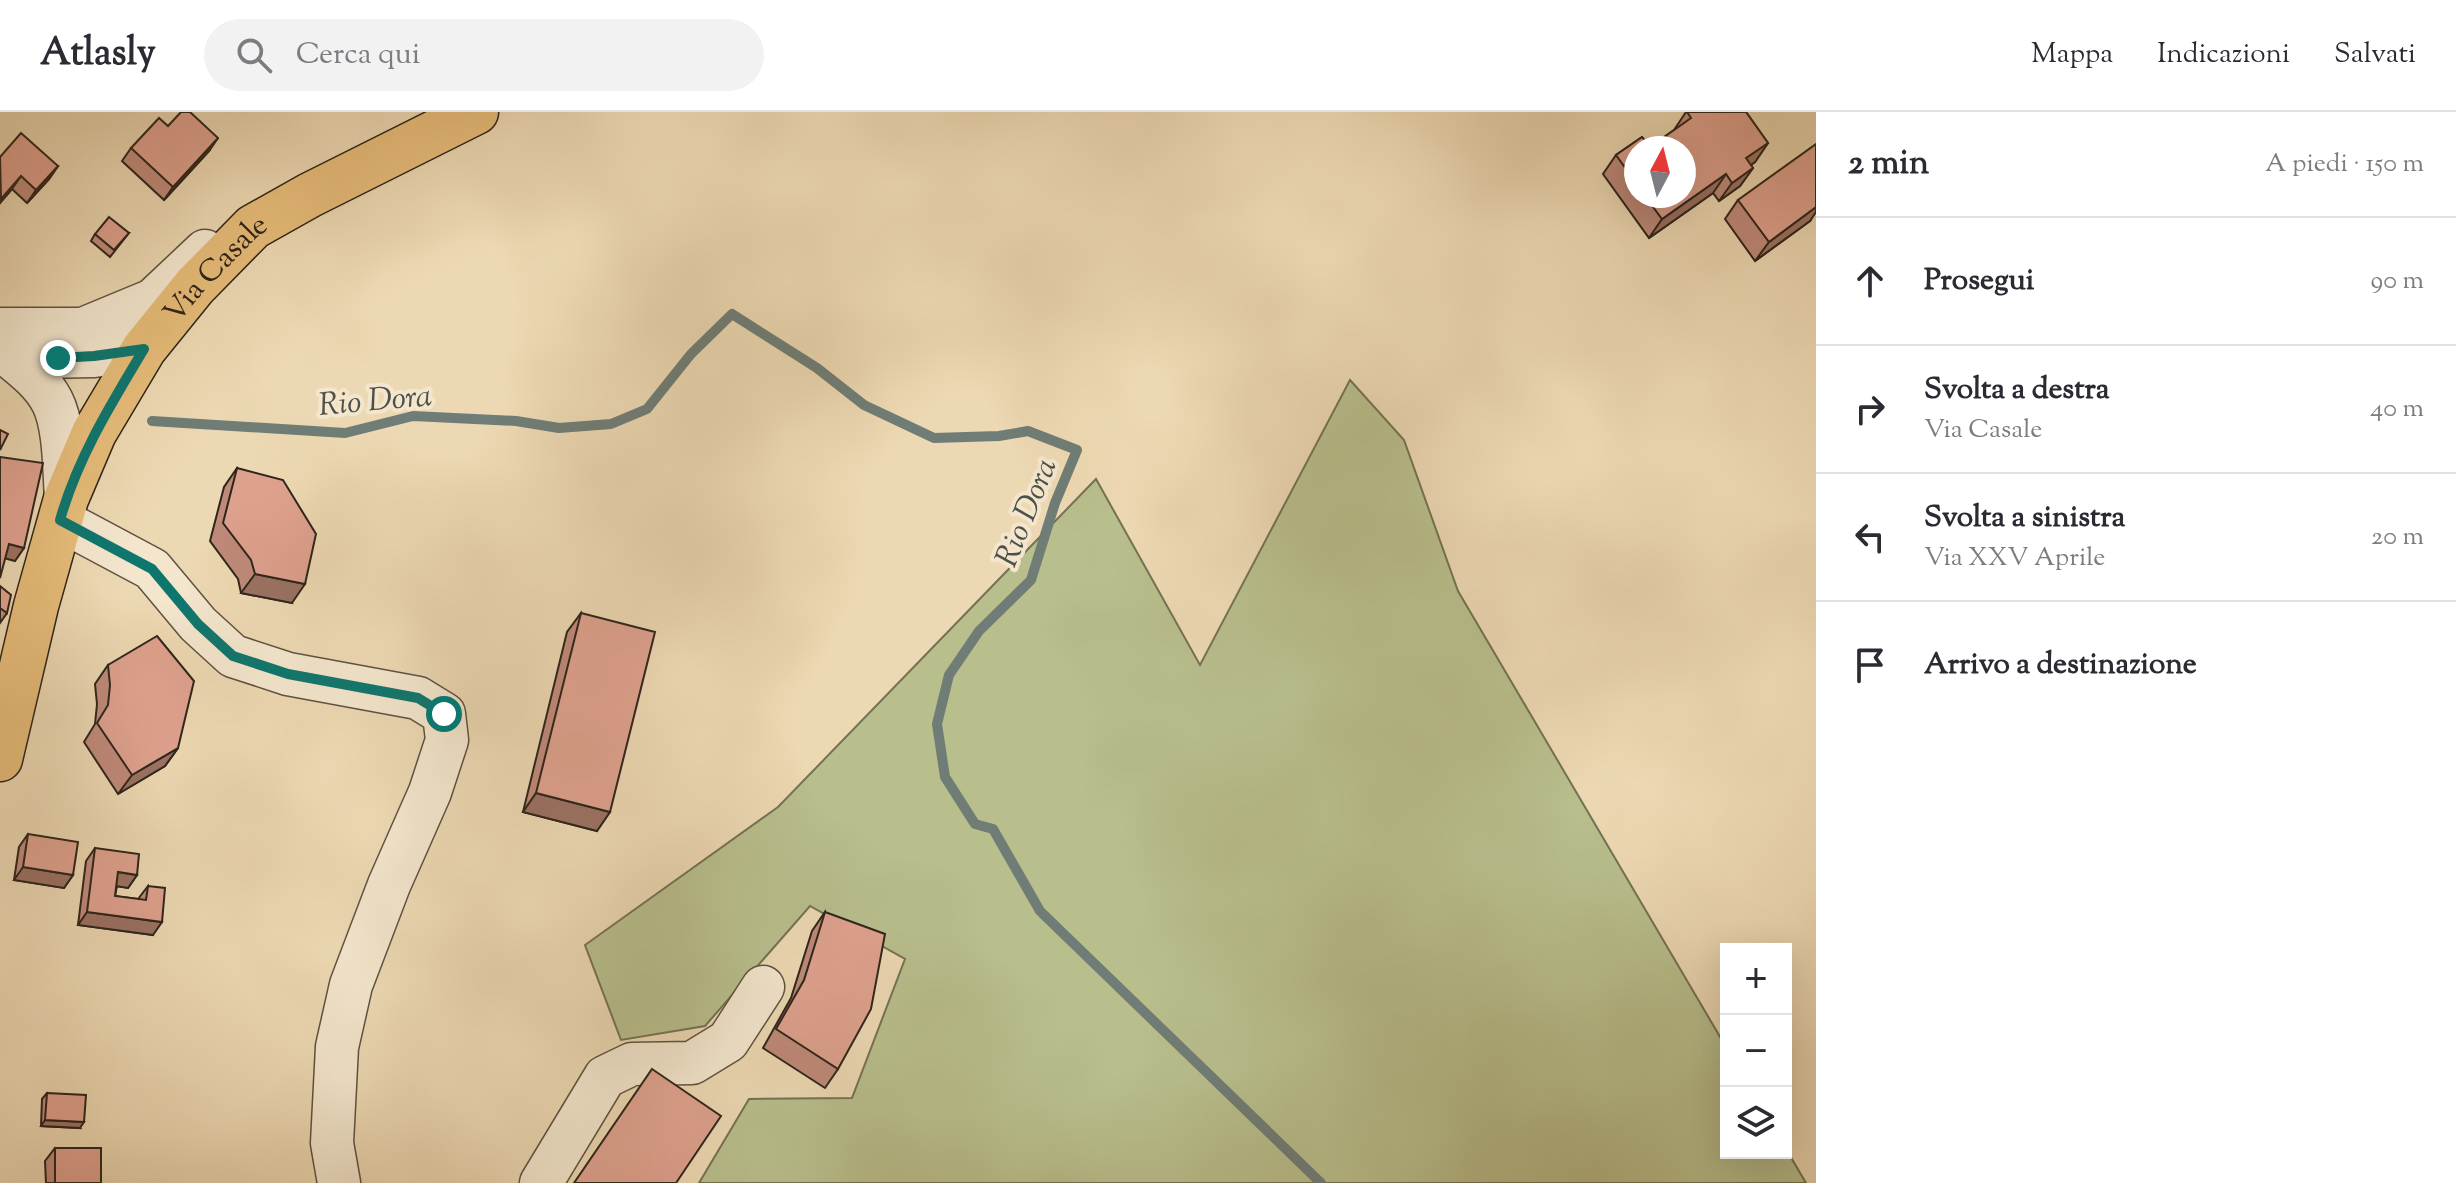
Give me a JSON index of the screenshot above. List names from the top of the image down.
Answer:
{
  "streets": {
    "main road": ["Via Casale"]
  },
  "water": ["Rio Dora"],
  "north": "top",
  "page": {
    "header": "Atlasly",
    "search": "Cerca qui",
    "nav": ["Mappa", "Indicazioni", "Salvati"],
    "heading": ["2 min", "A piedi · 150 m"],
    "list": [
      ["Prosegui", "90 m"],
      ["Svolta a destra", "Via Casale", "40 m"],
      ["Svolta a sinistra", "Via XXV Aprile", "20 m"],
      "Arrivo a destinazione"
    ],
    "map_buttons": ["+", "−"]
  }
}
